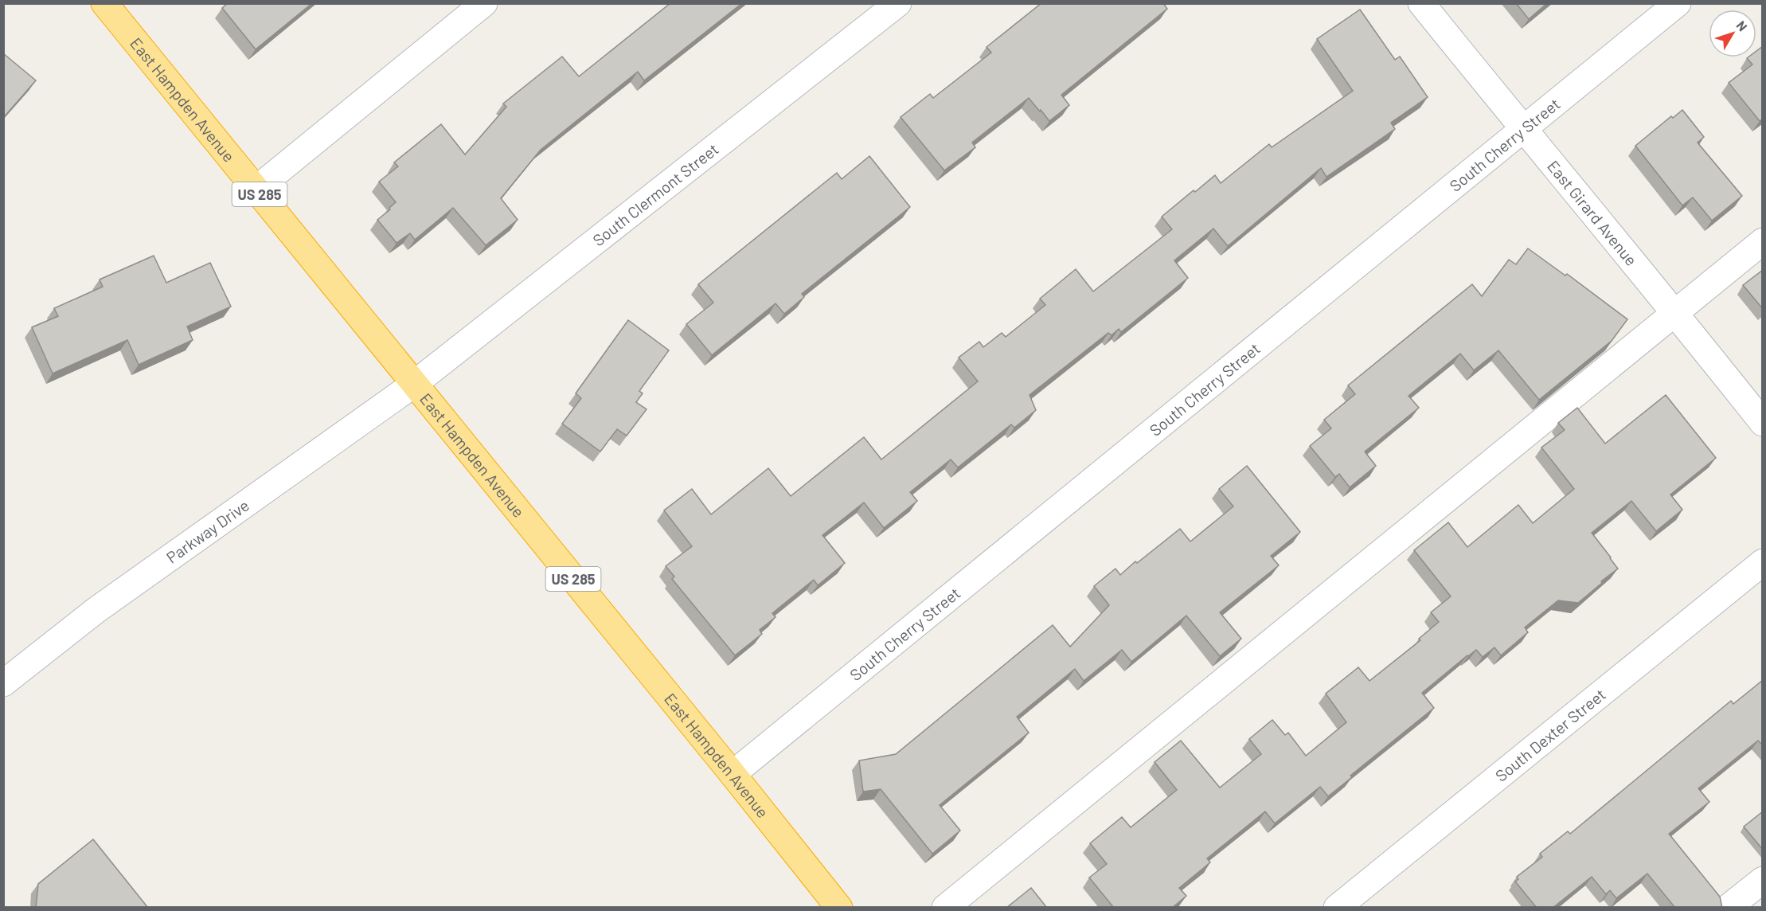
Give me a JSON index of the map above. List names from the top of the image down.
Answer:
{
  "streets": {
    "highway": ["East Hampden Avenue", "US 285"],
    "street": [
      "South Cherry Street",
      "South Clermont Street",
      "East Girard Avenue",
      "Parkway Drive",
      "South Dexter Street"
    ]
  },
  "crossings": [
    ["East Hampden Avenue", "South Cherry Street"],
    ["East Hampden Avenue", "South Clermont Street"],
    ["East Hampden Avenue", "Parkway Drive"],
    ["South Cherry Street", "East Girard Avenue"],
    ["South Clermont Street", "Parkway Drive"]
  ],
  "north": "top right"
}
